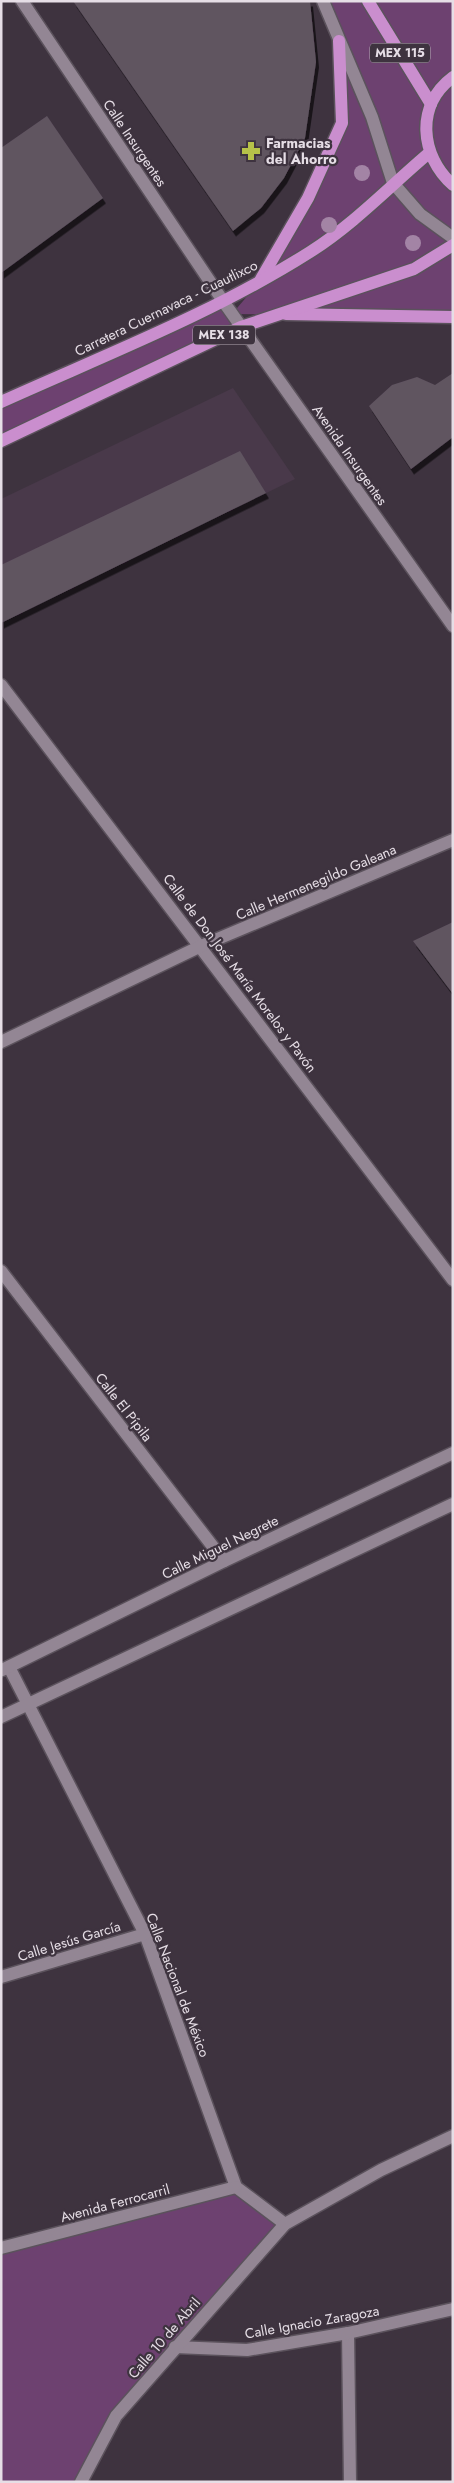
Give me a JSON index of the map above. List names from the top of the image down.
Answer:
{
  "streets": {
    "main road": ["MEX 115", "Carretera Cuernavaca - Cuautlixco", "MEX 138"],
    "street": [
      "Calle Insurgentes",
      "Avenida Insurgentes",
      "Calle Hermenegildo Galeana",
      "Calle de Don José María Morelos y Pavón",
      "Calle El Pípila",
      "Calle Miguel Negrete",
      "Calle Jesús García",
      "Calle Nacional de México",
      "Avenida Ferrocarril",
      "Calle Ignacio Zaragoza",
      "Calle 10 de Abril"
    ]
  },
  "crossings": [
    ["Calle Insurgentes", "Carretera Cuernavaca - Cuautlixco"],
    ["Calle Insurgentes", "Avenida Insurgentes"],
    ["Carretera Cuernavaca - Cuautlixco", "Avenida Insurgentes"],
    ["MEX 138", "Avenida Insurgentes"],
    ["Calle Hermenegildo Galeana", "Calle de Don José María Morelos y Pavón"],
    ["Calle El Pípila", "Calle Miguel Negrete"],
    ["Calle Miguel Negrete", "Calle Nacional de México"],
    ["Calle Jesús García", "Calle Nacional de México"],
    ["Calle Nacional de México", "Avenida Ferrocarril"],
    ["Calle Ignacio Zaragoza", "Calle 10 de Abril"]
  ],
  "places": {
    "pharmacy": ["Farmacias del Ahorro"]
  }
}
